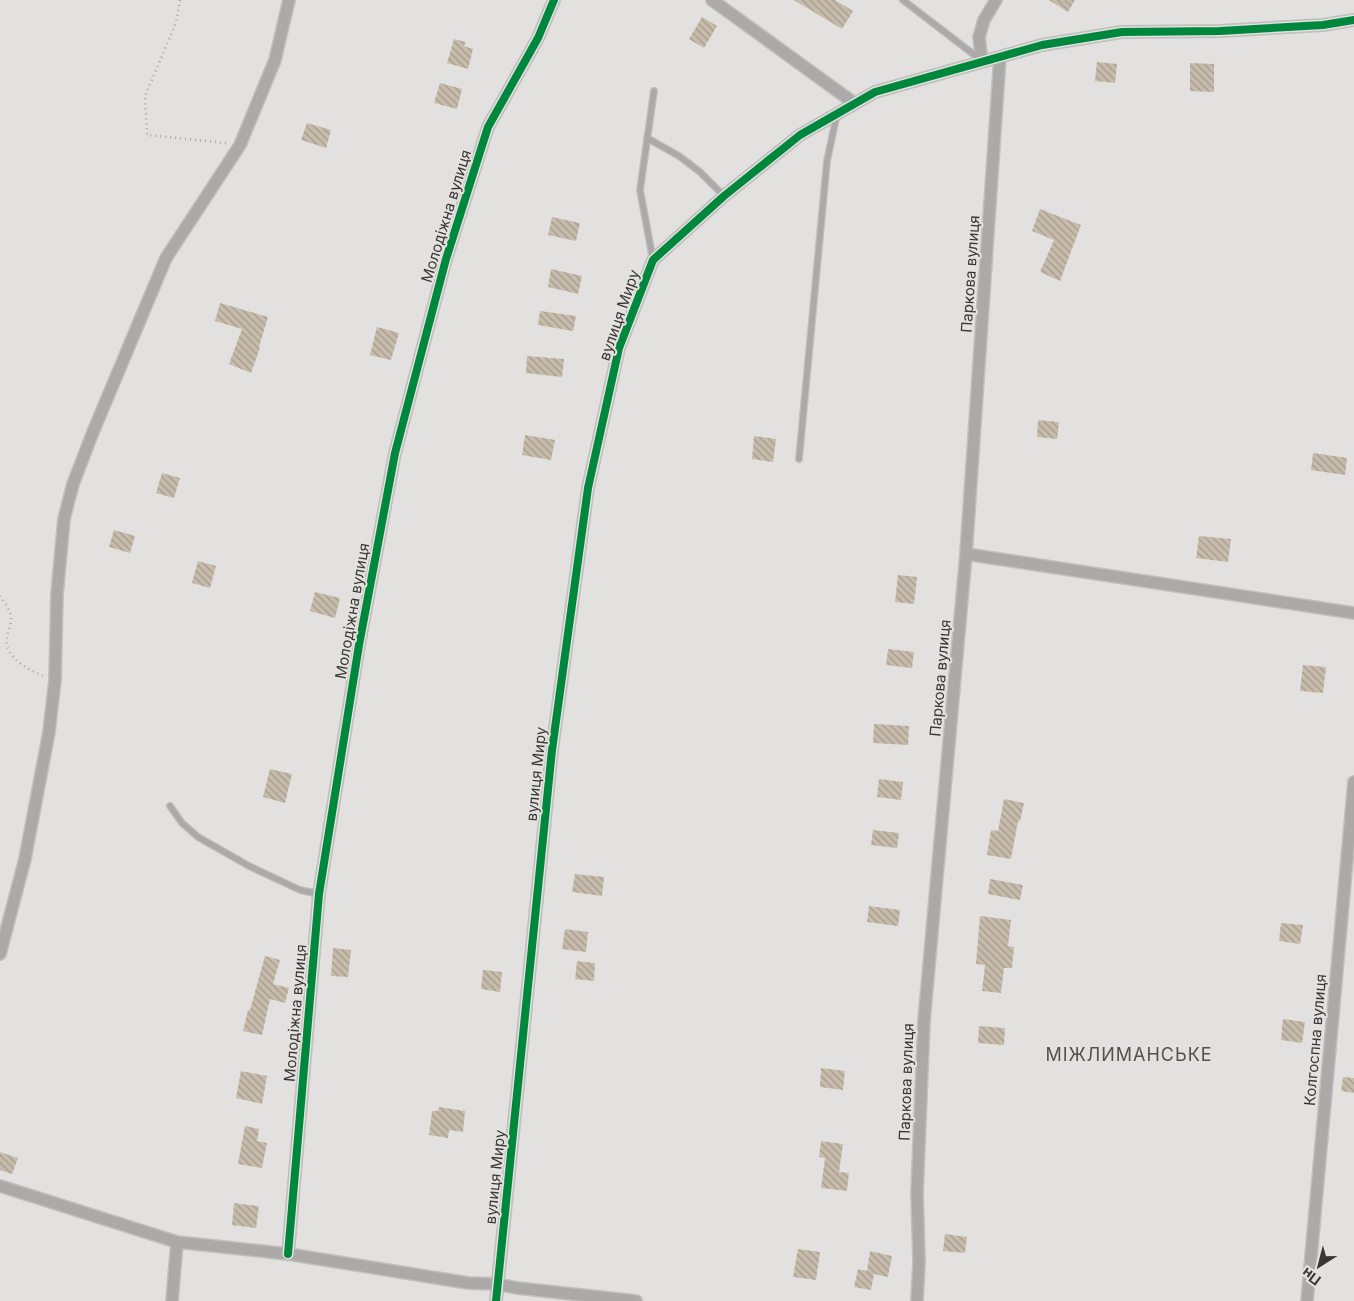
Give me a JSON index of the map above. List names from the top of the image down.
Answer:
{
  "streets": {
    "street": [
      "Молодіжна вулиця",
      "Паркова вулиця",
      "вулиця Миру",
      "Колгоспна вулиця"
    ]
  },
  "districts": ["МІЖЛИМАНСЬКЕ"],
  "north": "bottom left"
}
